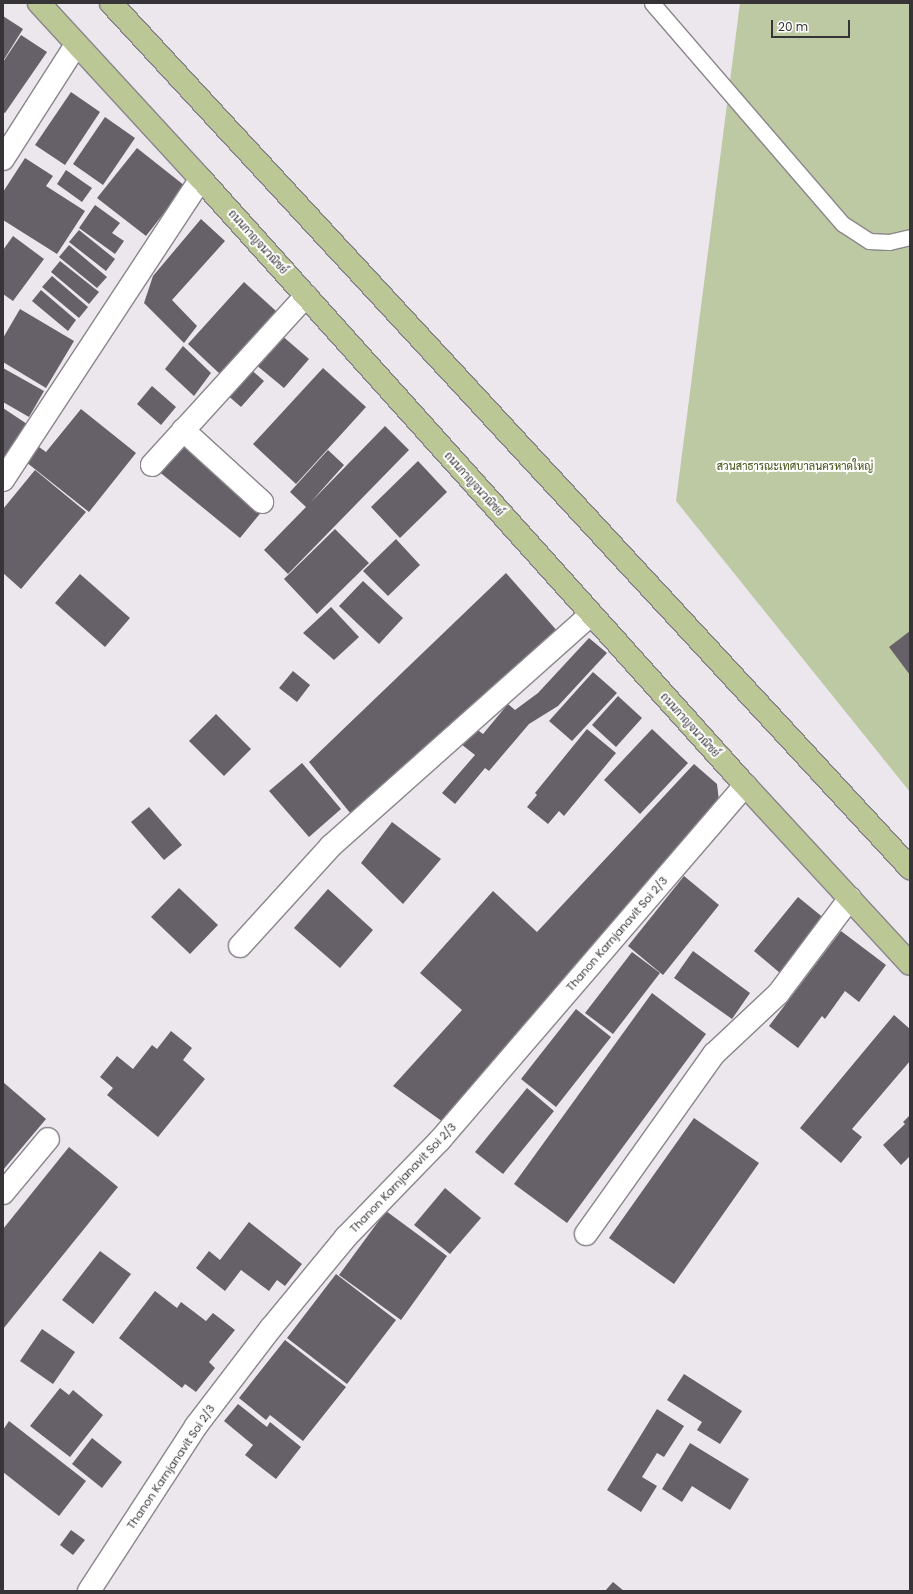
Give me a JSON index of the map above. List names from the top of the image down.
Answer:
{
  "streets": {
    "main road": ["ถนนกาญจนวณิชย์"],
    "street": ["Thanon Karnjanavit Soi 2/3"]
  },
  "crossings": [
    ["ถนนกาญจนวณิชย์", "Thanon Karnjanavit Soi 2/3"]
  ],
  "parks": ["สวนสาธารณะเทศบาลนครหาดใหญ่"],
  "scale_bar": "20 m"
}
